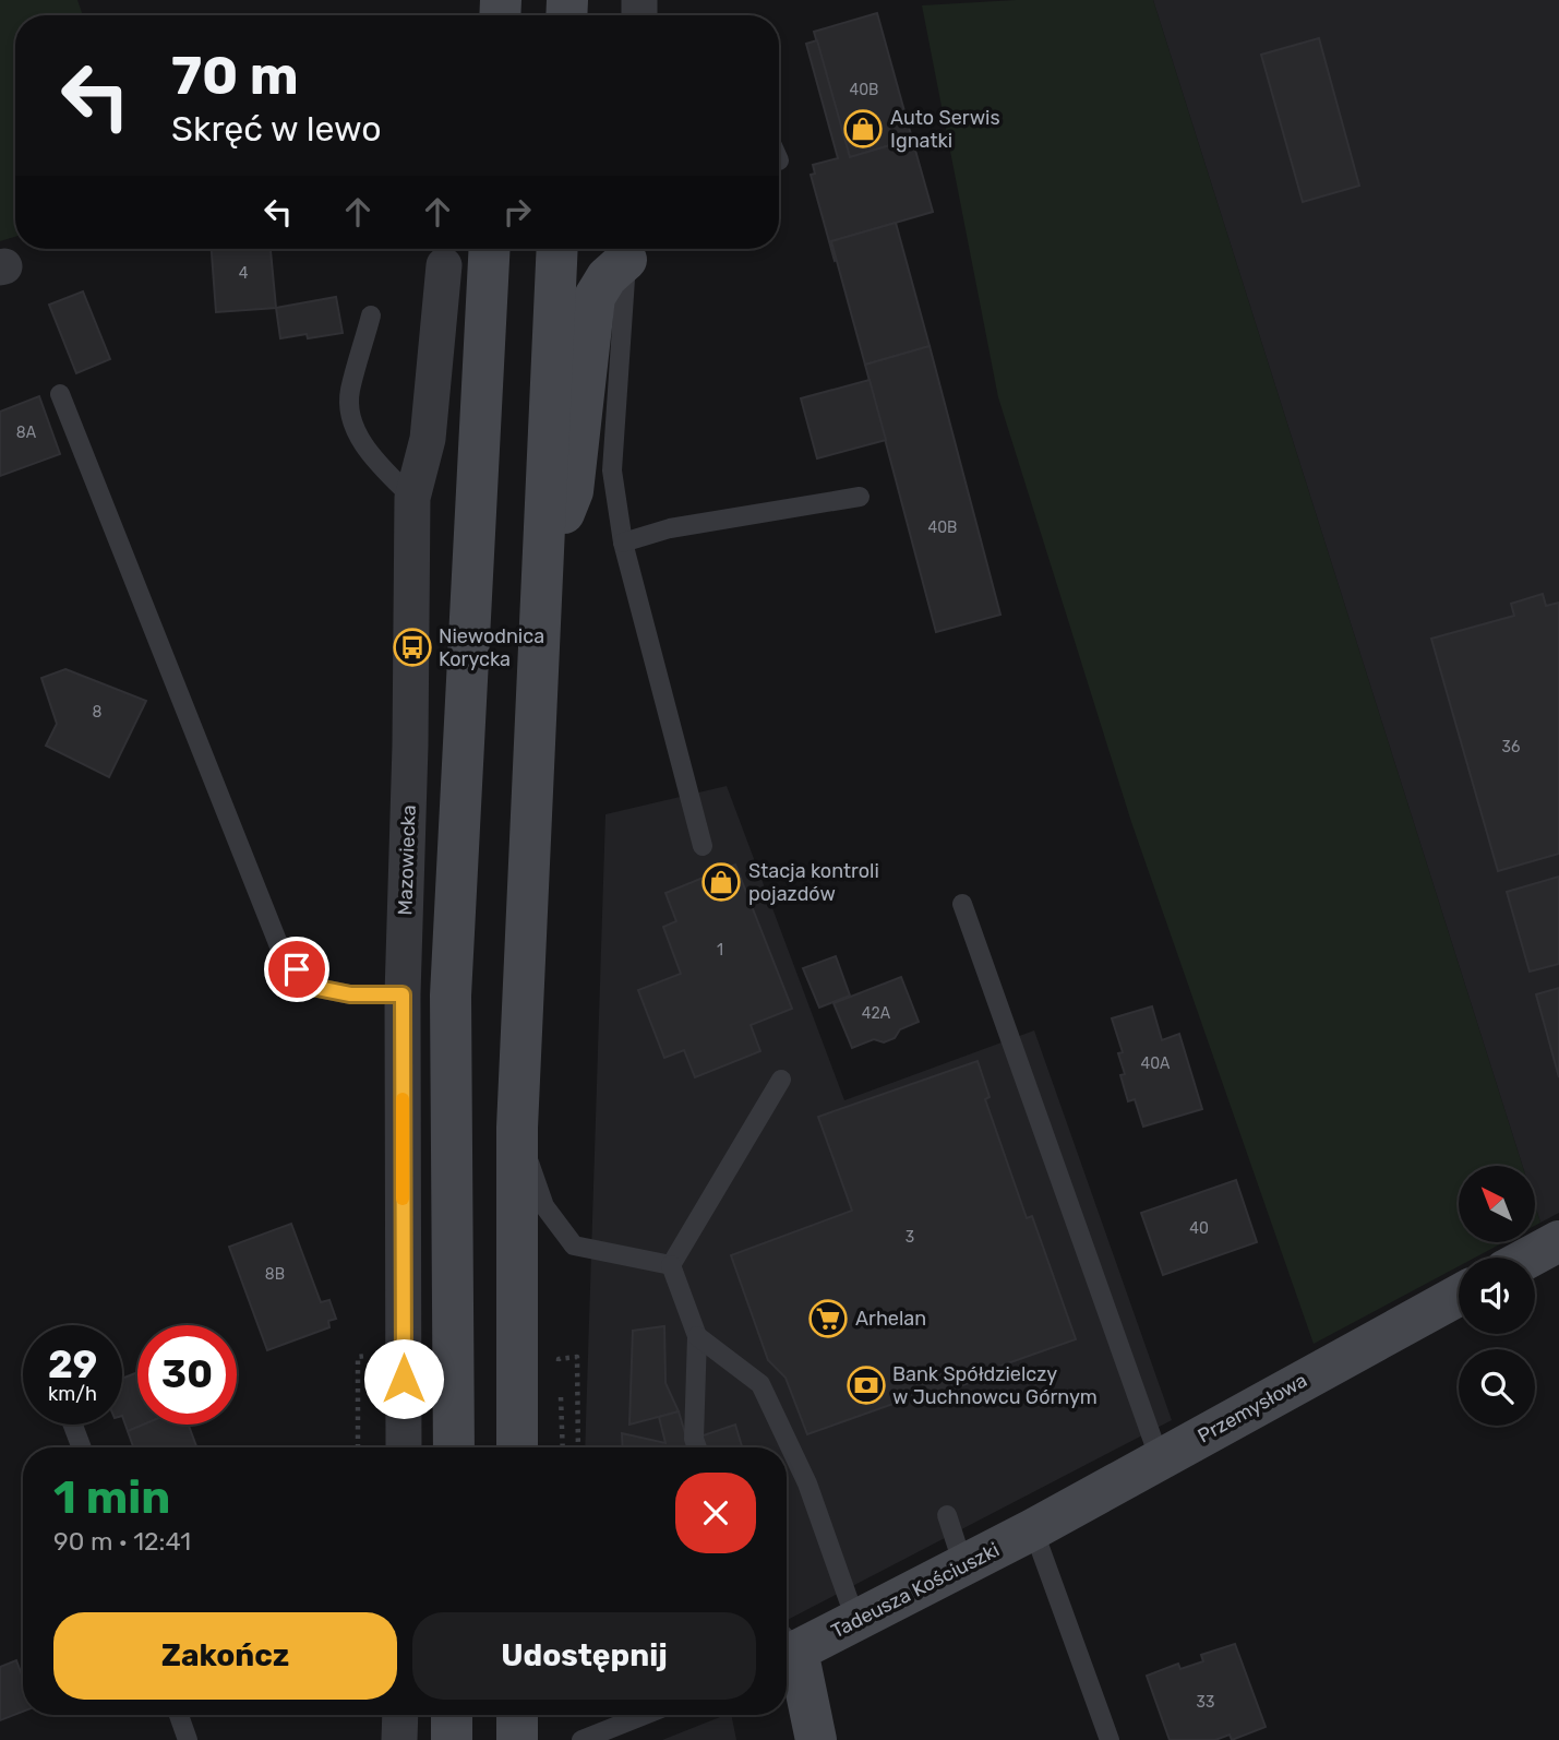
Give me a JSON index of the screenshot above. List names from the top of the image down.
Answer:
{
  "streets": {
    "main road": ["Przemysłowa", "Tadeusza Kościuszki"],
    "street": ["Mazowiecka"]
  },
  "crossings": [
    ["Przemysłowa", "Tadeusza Kościuszki"]
  ],
  "places": {
    "shop": ["Auto Serwis Ignatki", "Stacja kontroli pojazdów"],
    "bus stop": ["Niewodnica Korycka"],
    "supermarket": ["Arhelan"],
    "bank": ["Bank Spółdzielczy w Juchnowcu Górnym"]
  },
  "house_numbers": [
    "40B",
    "4",
    "8A",
    "40B",
    "8",
    "36",
    "1",
    "42A",
    "40A",
    "40",
    "3",
    "8B",
    "33"
  ],
  "north": "top left",
  "page": {
    "turn": ["70 m", "Skręć w lewo"],
    "speed": "29 km/h",
    "limit": "30",
    "heading": ["1 min", "90 m · 12:41"],
    "buttons": ["Zakończ", "Udostępnij"]
  }
}
